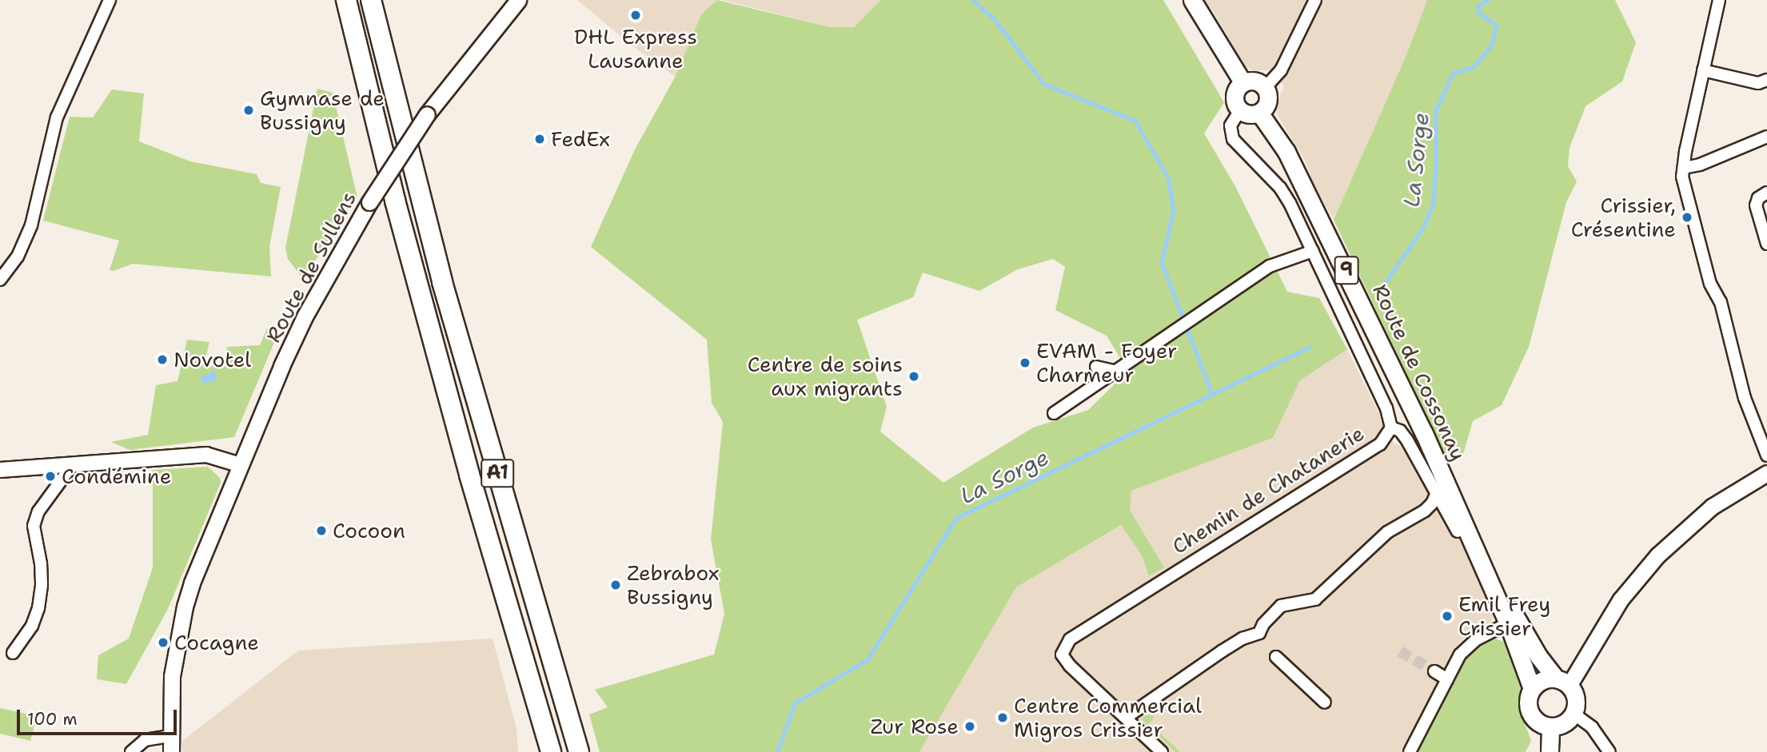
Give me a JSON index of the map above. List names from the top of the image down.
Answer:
{
  "streets": {
    "highway": ["A1"],
    "main road": ["Route de Sullens", "9", "Route de Cossonay"],
    "street": ["Chemin de Chatanerie"]
  },
  "crossings": [
    ["9", "Route de Cossonay"],
    ["Route de Cossonay", "Chemin de Chatanerie"]
  ],
  "water": ["La Sorge"],
  "places": [
    "DHL Express Lausanne",
    "Gymnase de Bussigny",
    "FedEx",
    "Crissier, Crésentine",
    "Novotel",
    "EVAM - Foyer Charmeur",
    "Centre de soins aux migrants",
    "Condémine",
    "Cocoon",
    "Zebrabox Bussigny",
    "Emil Frey Crissier",
    "Cocagne",
    "Centre Commercial Migros Crissier",
    "Zur Rose"
  ],
  "scale_bar": "100 m"
}
